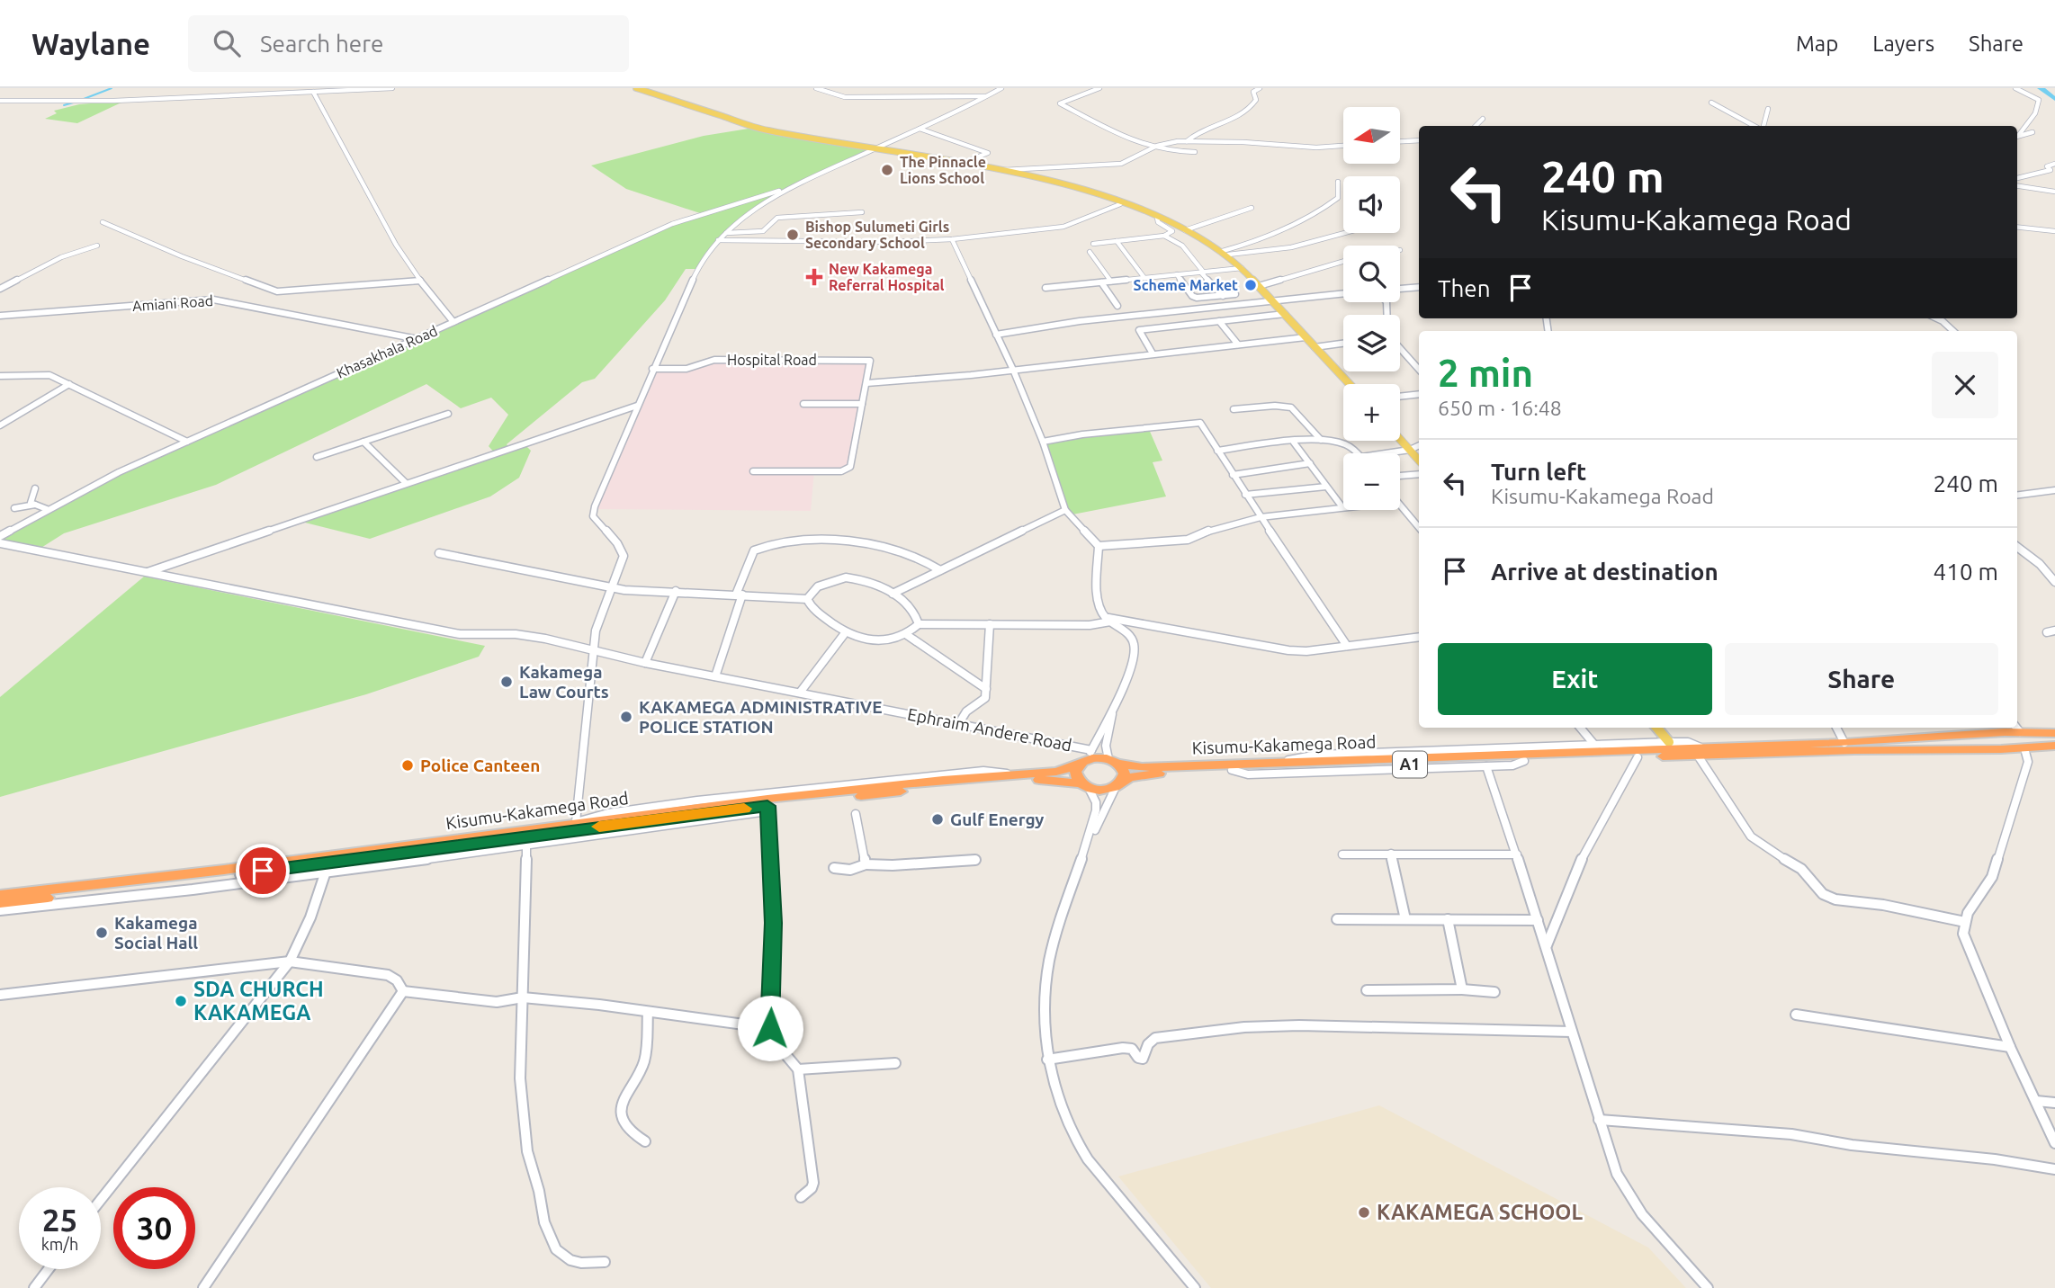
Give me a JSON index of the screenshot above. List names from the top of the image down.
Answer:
{
  "streets": {
    "highway": ["Kisumu-Kakamega Road", "A1"],
    "street": [
      "Amiani Road",
      "Khasakhala Road",
      "Hospital Road",
      "Ephraim Andere Road"
    ]
  },
  "crossings": [
    ["Amiani Road", "Khasakhala Road"],
    ["Ephraim Andere Road", "Kisumu-Kakamega Road"]
  ],
  "places": {
    "other": [
      "The Pinnacle Lions School",
      "Bishop Sulumeti Girls Secondary School",
      "Scheme Market",
      "Kakamega Law Courts",
      "KAKAMEGA ADMINISTRATIVE POLICE STATION",
      "Police Canteen",
      "Gulf Energy",
      "Kakamega Social Hall",
      "SDA CHURCH KAKAMEGA",
      "KAKAMEGA SCHOOL"
    ],
    "health": ["New Kakamega Referral Hospital"]
  },
  "north": "left",
  "page": {
    "header": "Waylane",
    "search": "Search here",
    "nav": ["Map", "Layers", "Share"],
    "map_buttons": ["+", "−"],
    "turn": ["240 m", "Kisumu-Kakamega Road"],
    "then": "Then",
    "heading": ["2 min", "650 m · 16:48"],
    "list": [
      {
        "name": "Turn left",
        "note": "Kisumu-Kakamega Road",
        "value": "240 m"
      },
      {
        "name": "Arrive at destination",
        "value": "410 m"
      }
    ],
    "buttons": ["Exit", "Share"],
    "speed": "25 km/h",
    "limit": "30"
  }
}
